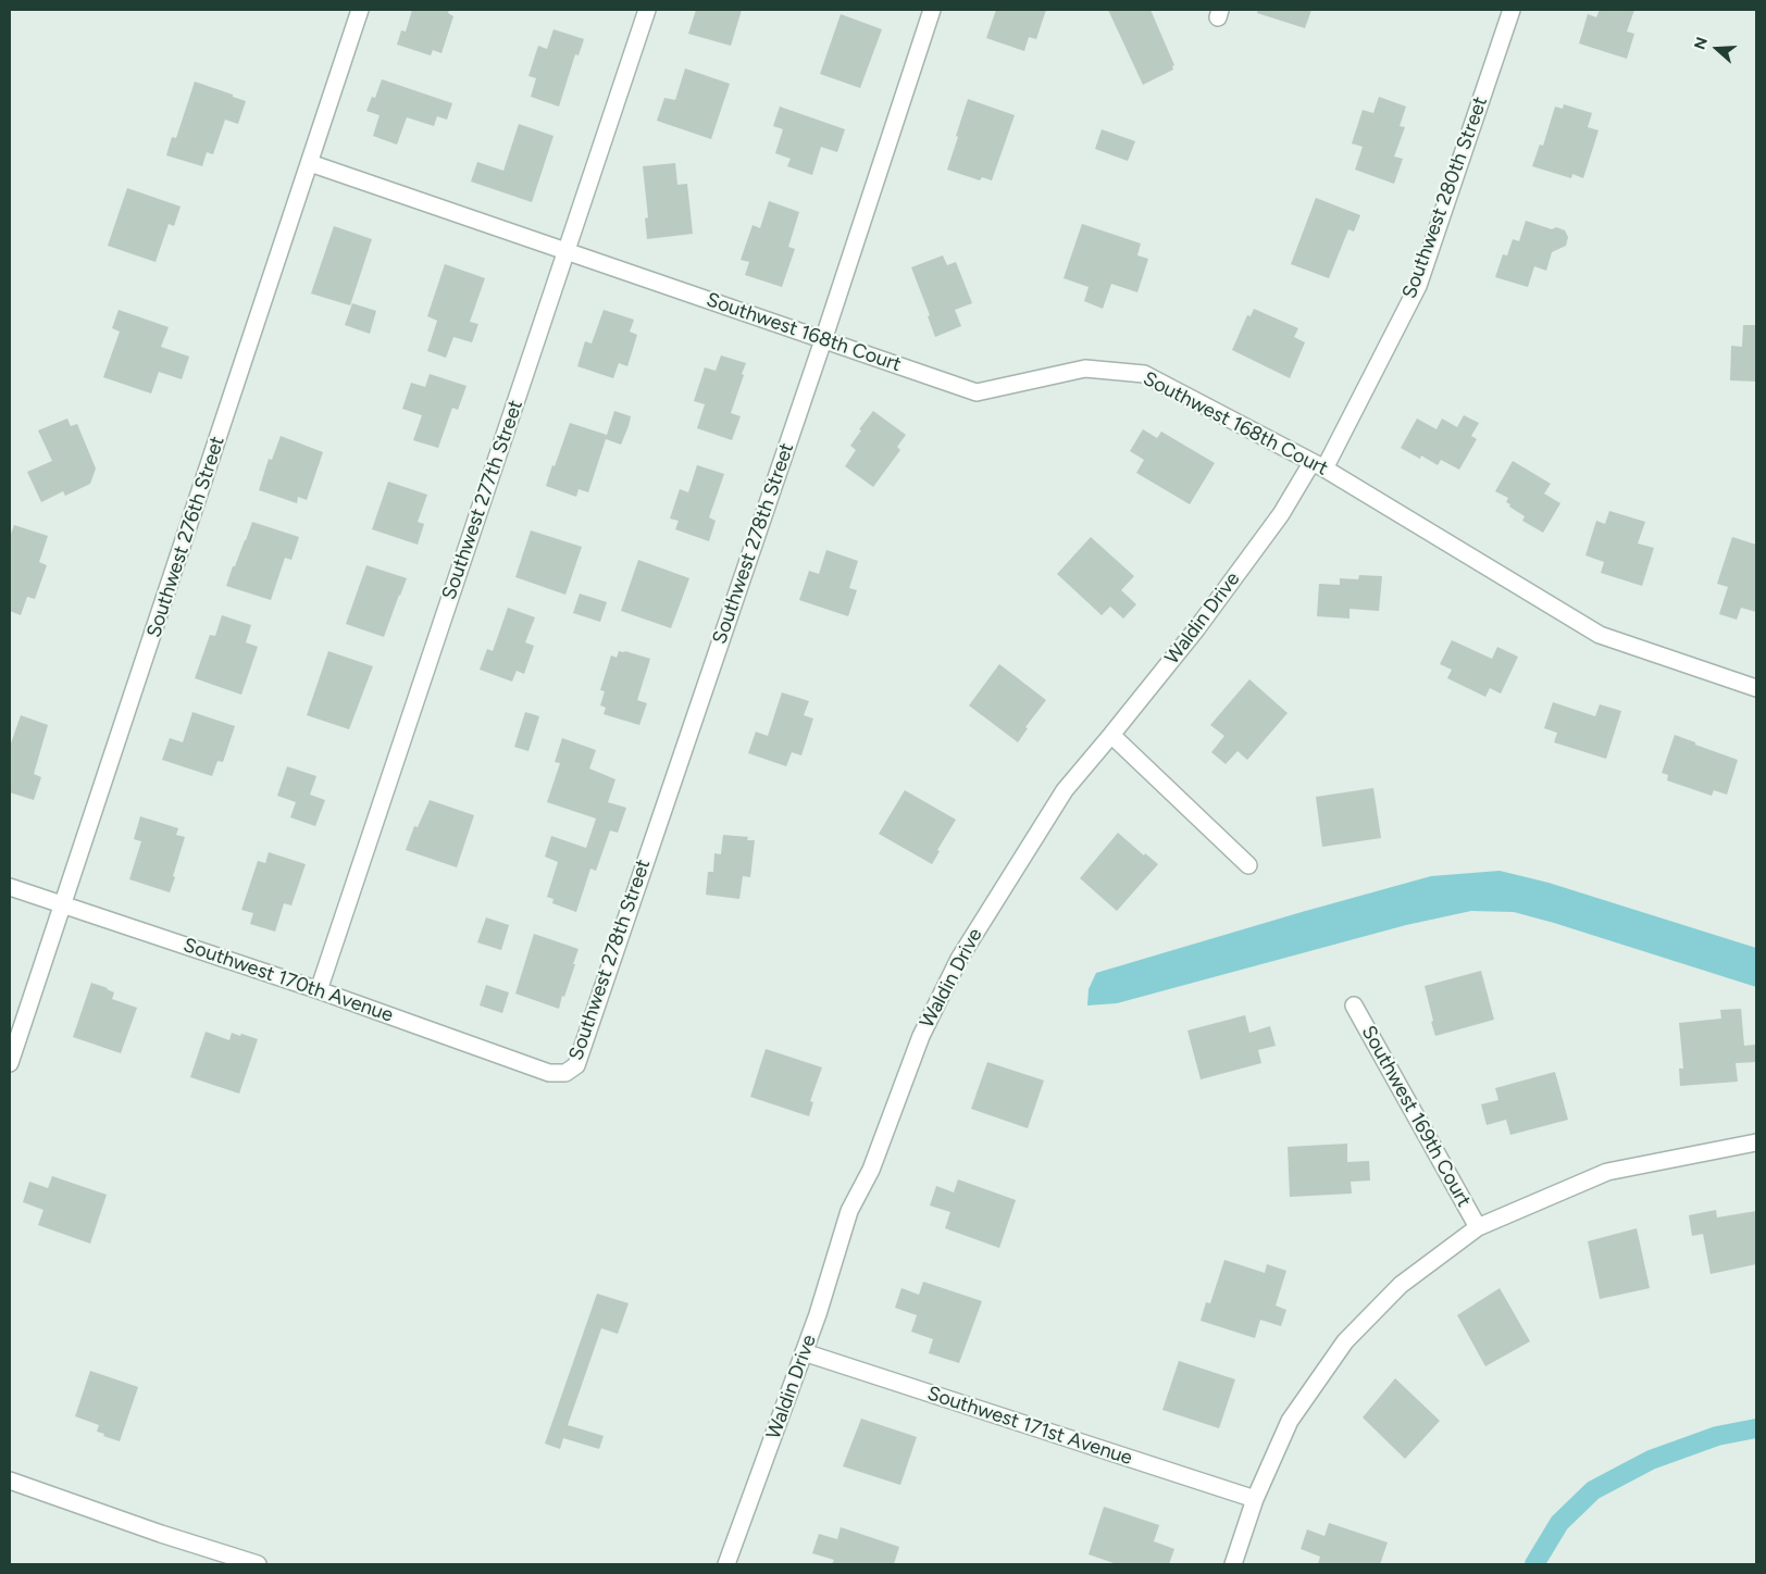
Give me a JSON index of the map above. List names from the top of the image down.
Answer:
{
  "streets": {
    "street": [
      "Southwest 280th Street",
      "Southwest 168th Court",
      "Southwest 277th Street",
      "Southwest 276th Street",
      "Southwest 278th Street",
      "Waldin Drive",
      "Southwest 170th Avenue",
      "Southwest 169th Court",
      "Southwest 171st Avenue"
    ]
  },
  "crossings": [
    ["Southwest 280th Street", "Southwest 168th Court"],
    ["Southwest 280th Street", "Waldin Drive"],
    ["Southwest 168th Court", "Southwest 277th Street"],
    ["Southwest 168th Court", "Southwest 276th Street"],
    ["Southwest 168th Court", "Southwest 278th Street"],
    ["Southwest 168th Court", "Waldin Drive"],
    ["Southwest 277th Street", "Southwest 170th Avenue"],
    ["Southwest 276th Street", "Southwest 170th Avenue"],
    ["Southwest 278th Street", "Southwest 170th Avenue"],
    ["Waldin Drive", "Southwest 171st Avenue"]
  ],
  "north": "left"
}
